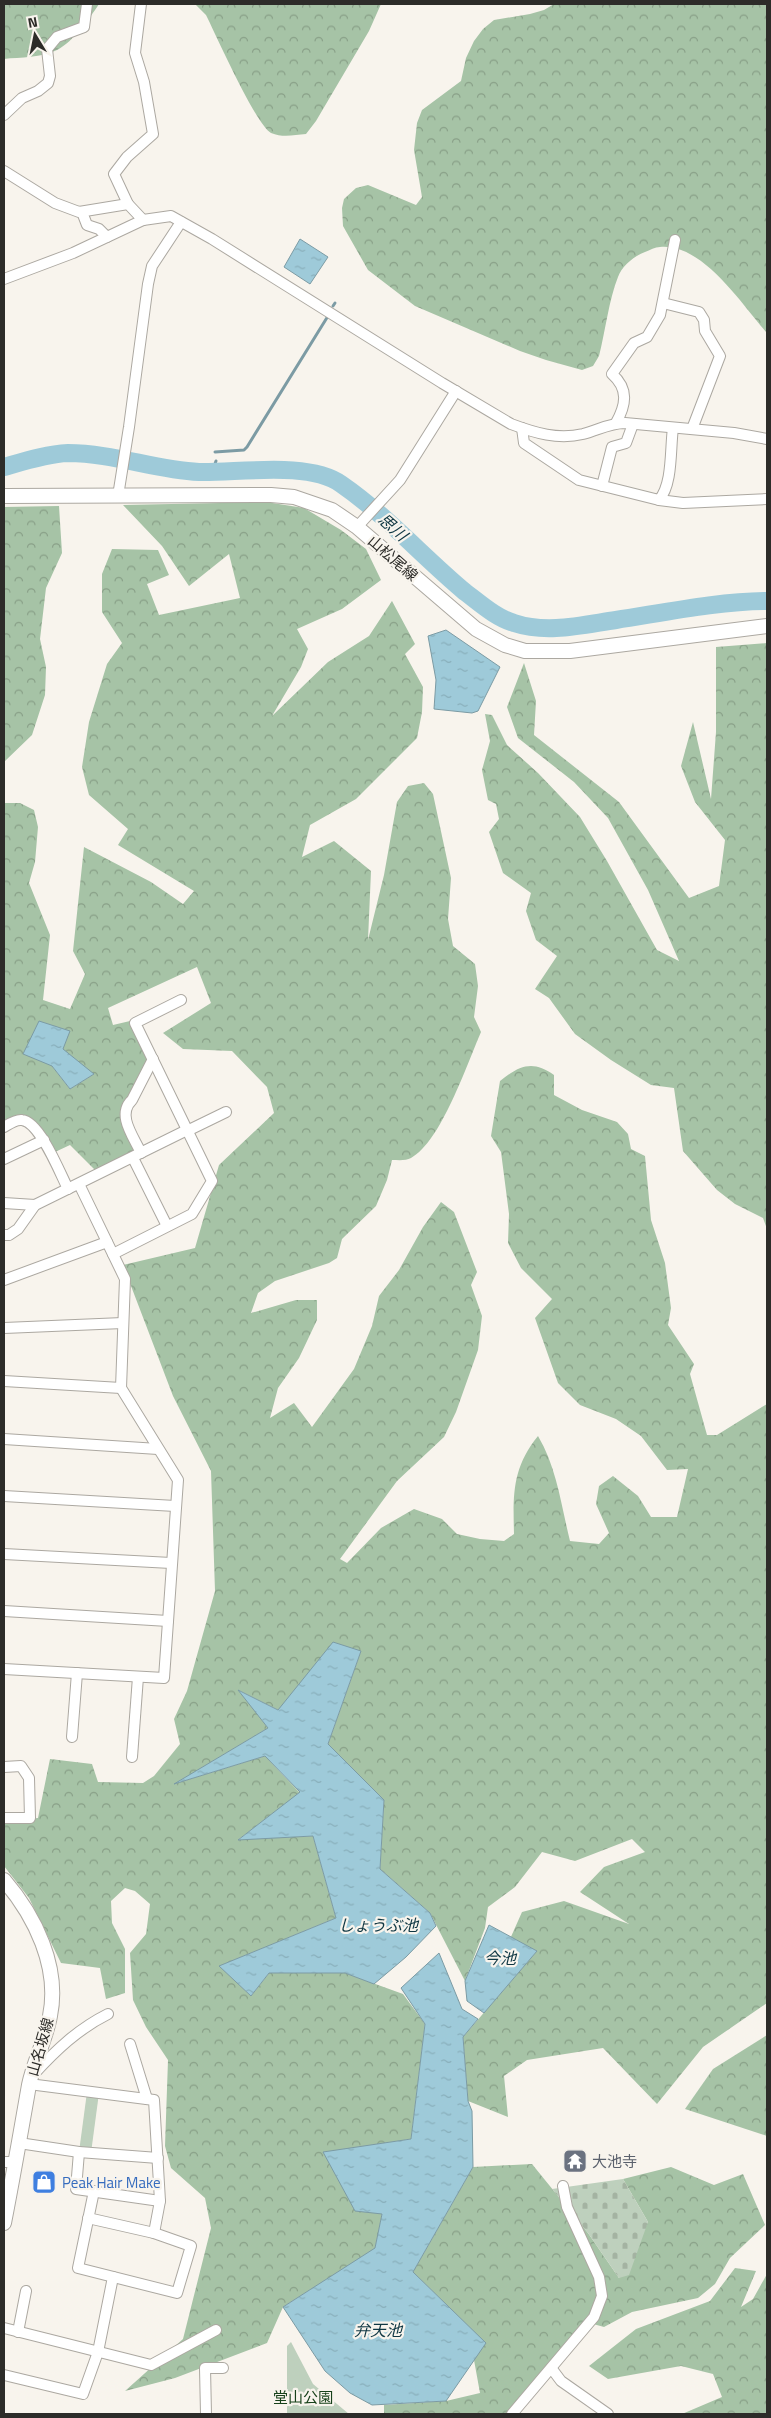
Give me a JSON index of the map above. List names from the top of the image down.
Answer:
{
  "streets": {
    "main road": ["山松尾線", "山名坂線"]
  },
  "water": [
    "思川",
    "しょうぶ池",
    "今池",
    "弁天池"
  ],
  "parks": ["堂山公園"],
  "places": {
    "temple": ["大池寺"],
    "shop": ["Peak Hair Make"]
  },
  "north": "top"
}
